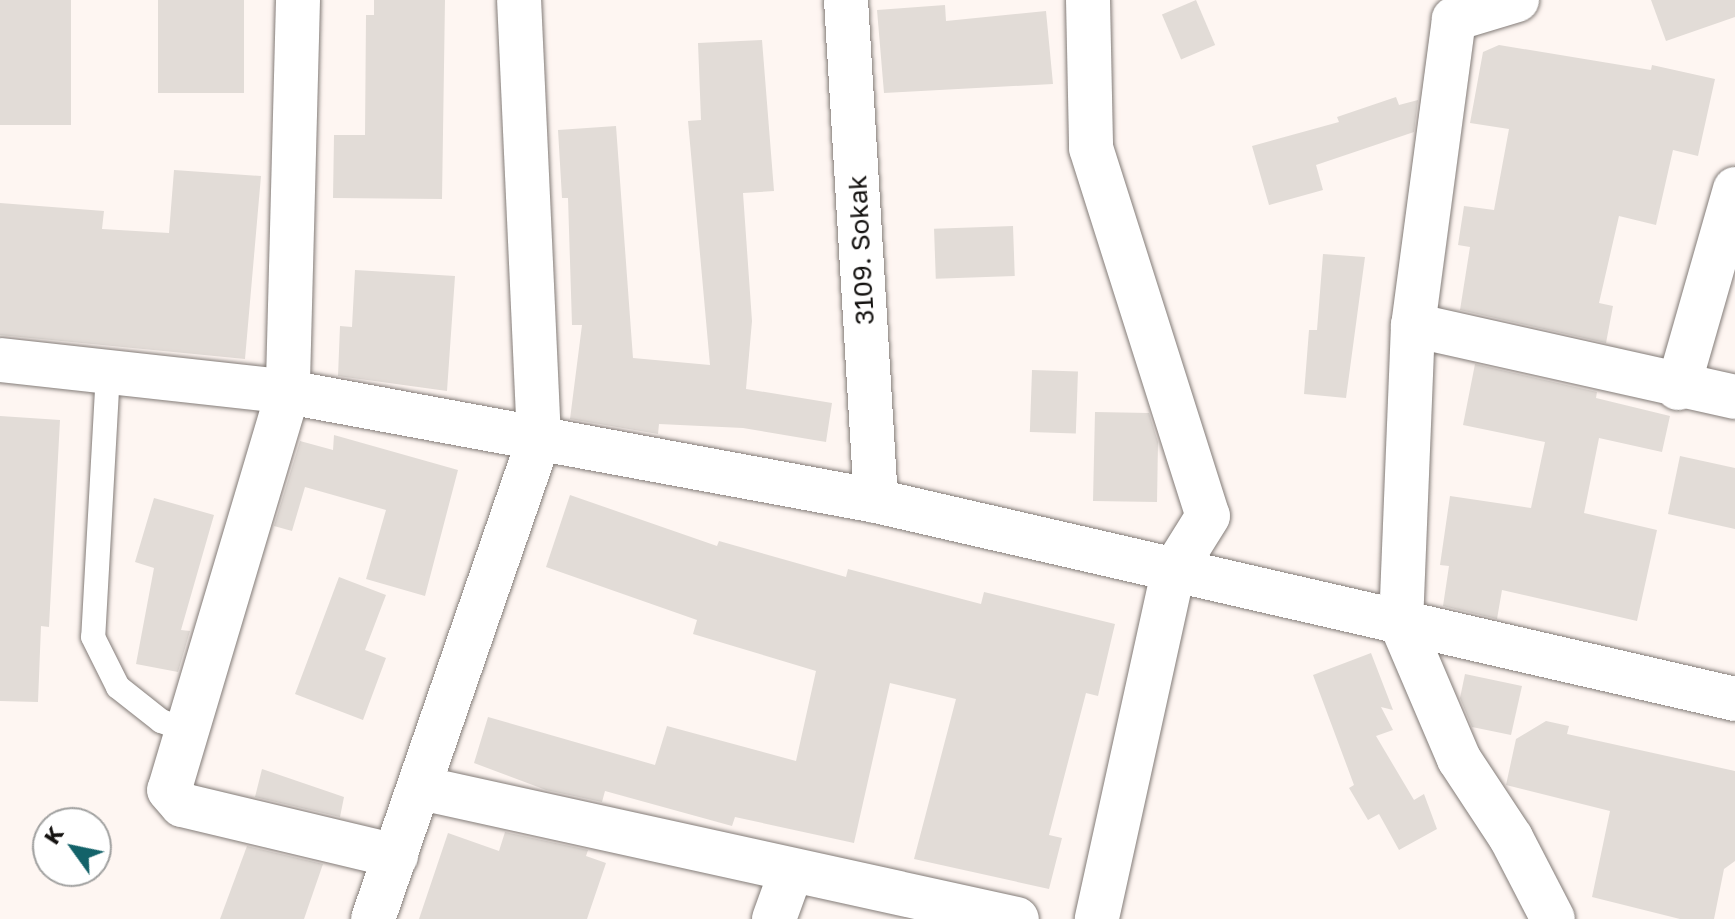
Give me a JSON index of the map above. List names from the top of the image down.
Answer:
{
  "streets": {
    "street": ["3109. Sokak"]
  },
  "north": "top left"
}
